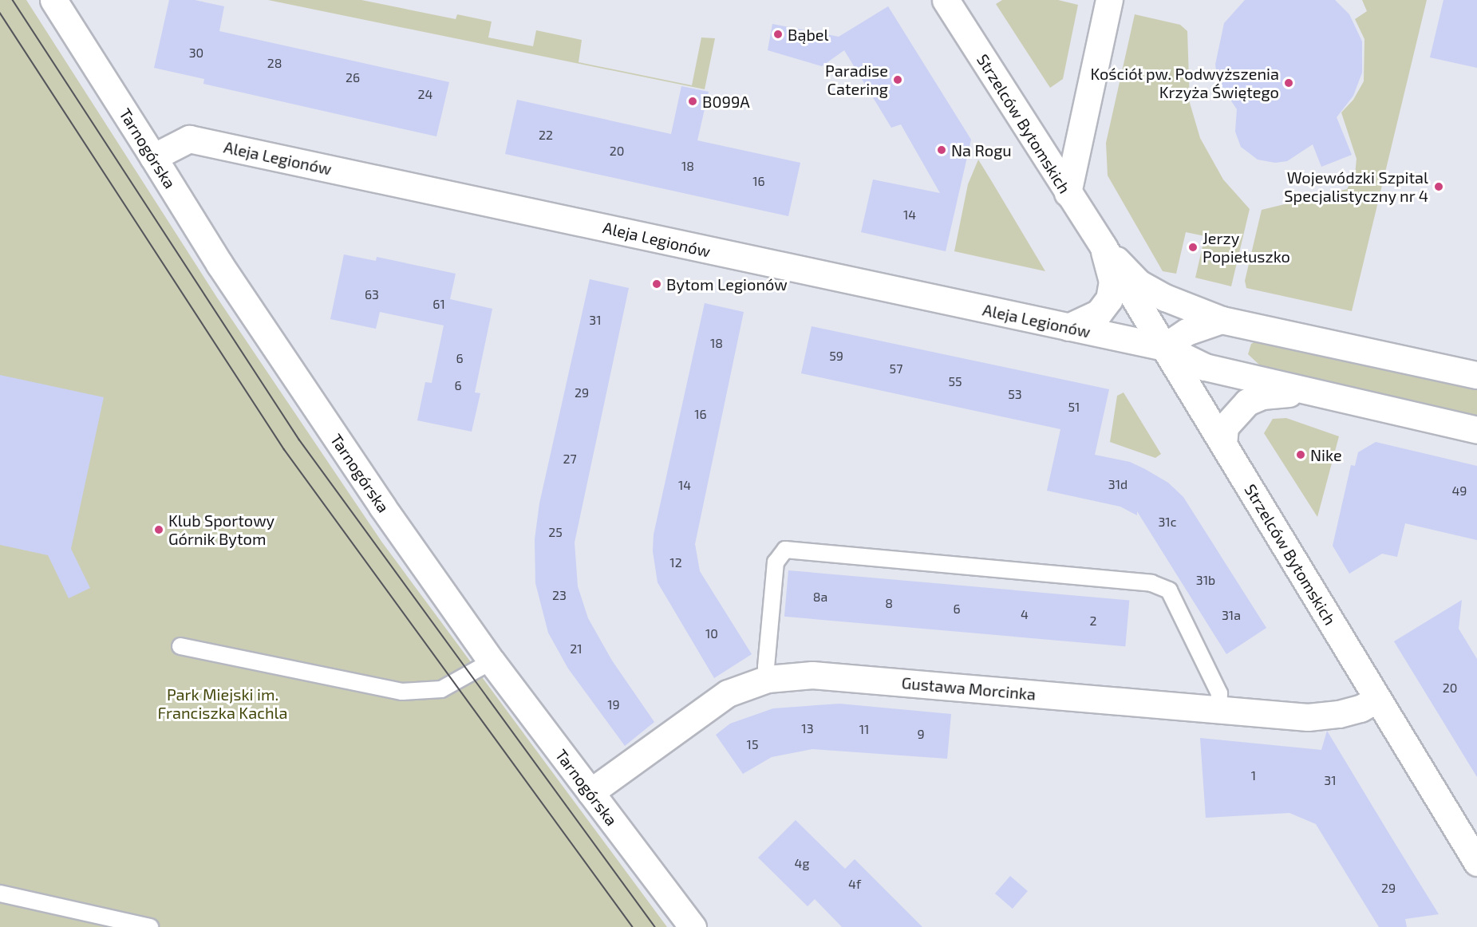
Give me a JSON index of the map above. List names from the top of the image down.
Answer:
{
  "streets": {
    "street": [
      "Strzelców Bytomskich",
      "Tarnogórska",
      "Aleja Legionów",
      "Gustawa Morcinka"
    ]
  },
  "crossings": [
    ["Strzelców Bytomskich", "Aleja Legionów"],
    ["Strzelców Bytomskich", "Gustawa Morcinka"],
    ["Tarnogórska", "Aleja Legionów"],
    ["Tarnogórska", "Gustawa Morcinka"]
  ],
  "parks": ["Park Miejski im. Franciszka Kachla"],
  "places": [
    "Bąbel",
    "Paradise Catering",
    "Kościół pw. Podwyższenia Krzyża Świętego",
    "B099A",
    "Na Rogu",
    "Wojewódzki Szpital Specjalistyczny nr 4",
    "Jerzy Popiełuszko",
    "Bytom Legionów",
    "Nike",
    "Klub Sportowy Górnik Bytom"
  ],
  "house_numbers": [
    "30",
    "28",
    "26",
    "24",
    "22",
    "20",
    "18",
    "16",
    "14",
    "63",
    "61",
    "31",
    "18",
    "59",
    "6",
    "57",
    "55",
    "6",
    "29",
    "53",
    "51",
    "16",
    "27",
    "31d",
    "14",
    "49",
    "31c",
    "25",
    "12",
    "31b",
    "23",
    "8a",
    "8",
    "6",
    "4",
    "31a",
    "2",
    "10",
    "21",
    "20",
    "19",
    "13",
    "11",
    "9",
    "15",
    "1",
    "31",
    "4g",
    "4f",
    "29"
  ]
}
